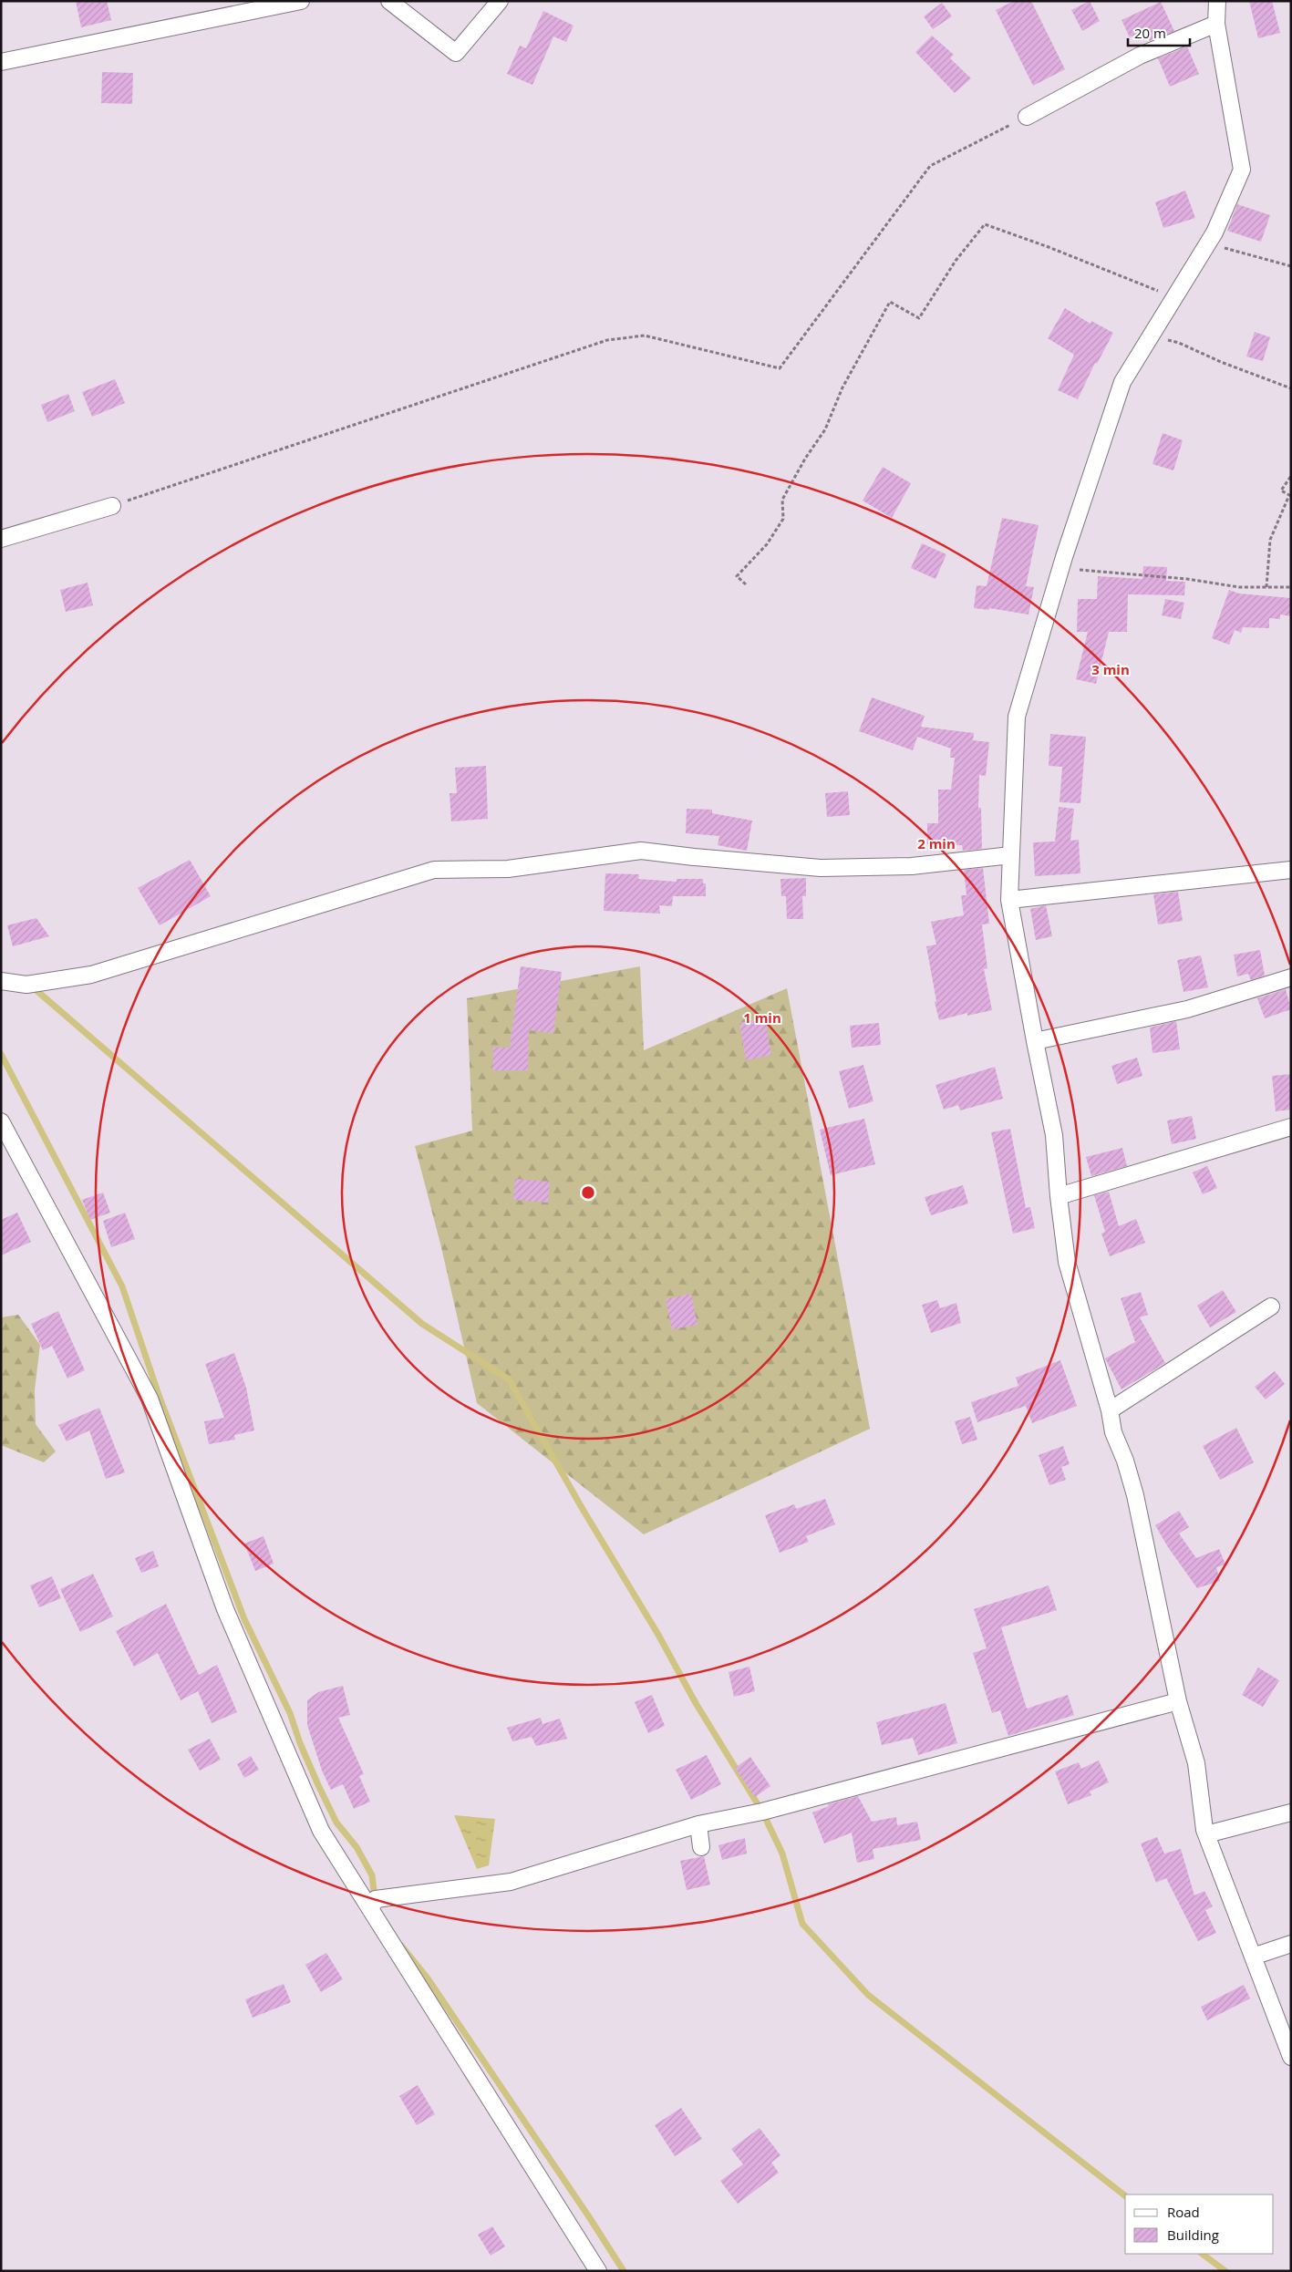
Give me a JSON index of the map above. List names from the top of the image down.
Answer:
{
  "legend": ["Road", "Building"],
  "scale_bar": "20 m",
  "rings": ["3 min", "2 min", "1 min"]
}
